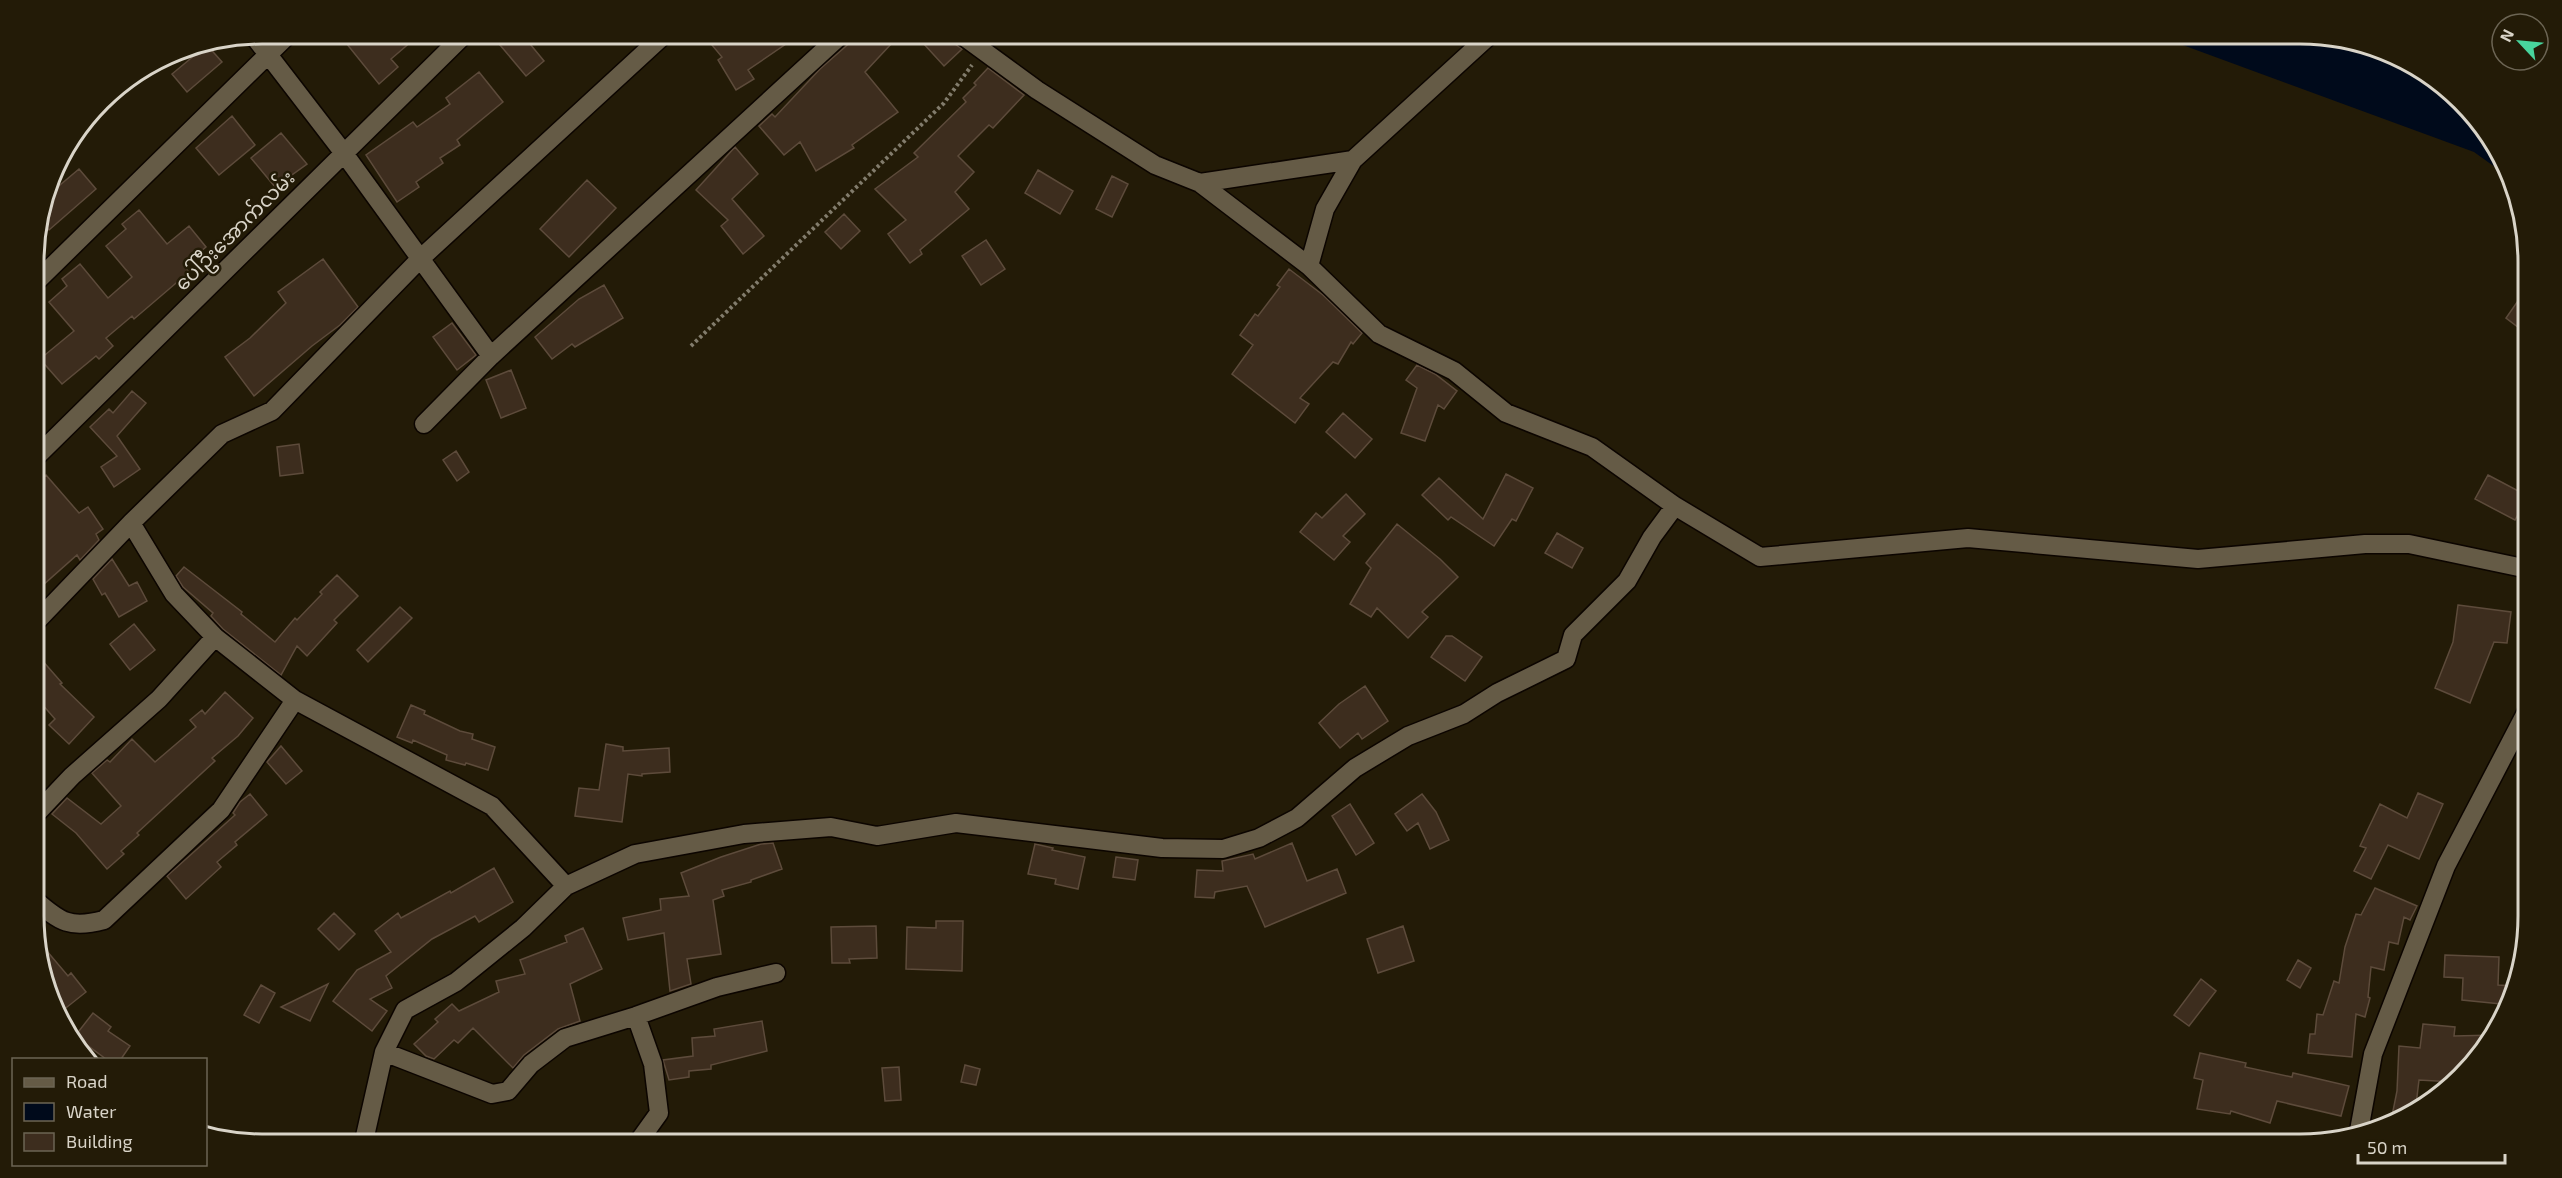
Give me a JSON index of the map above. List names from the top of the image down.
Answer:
{
  "streets": {
    "street": ["ပေါ်ဦးအောက်လမ်း"]
  },
  "legend": ["Road", "Water", "Building"],
  "scale_bar": "50 m",
  "north": "top left"
}
